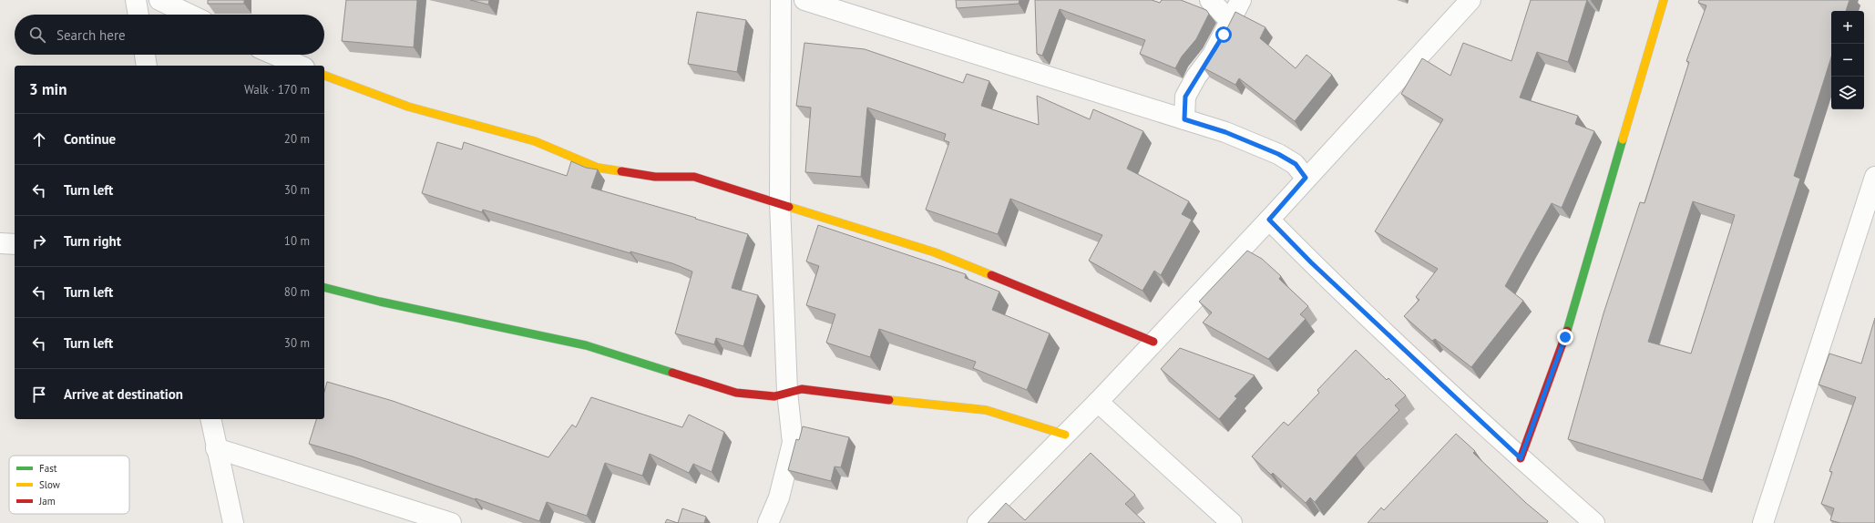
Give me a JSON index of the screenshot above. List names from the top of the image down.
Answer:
{
  "legend": ["Fast", "Slow", "Jam"],
  "page": {
    "map_buttons": ["+", "−"],
    "search": "Search here",
    "heading": ["3 min", "Walk · 170 m"],
    "list": [
      ["Continue", "20 m"],
      ["Turn left", "30 m"],
      ["Turn right", "10 m"],
      ["Turn left", "80 m"],
      ["Turn left", "30 m"],
      "Arrive at destination"
    ]
  }
}
